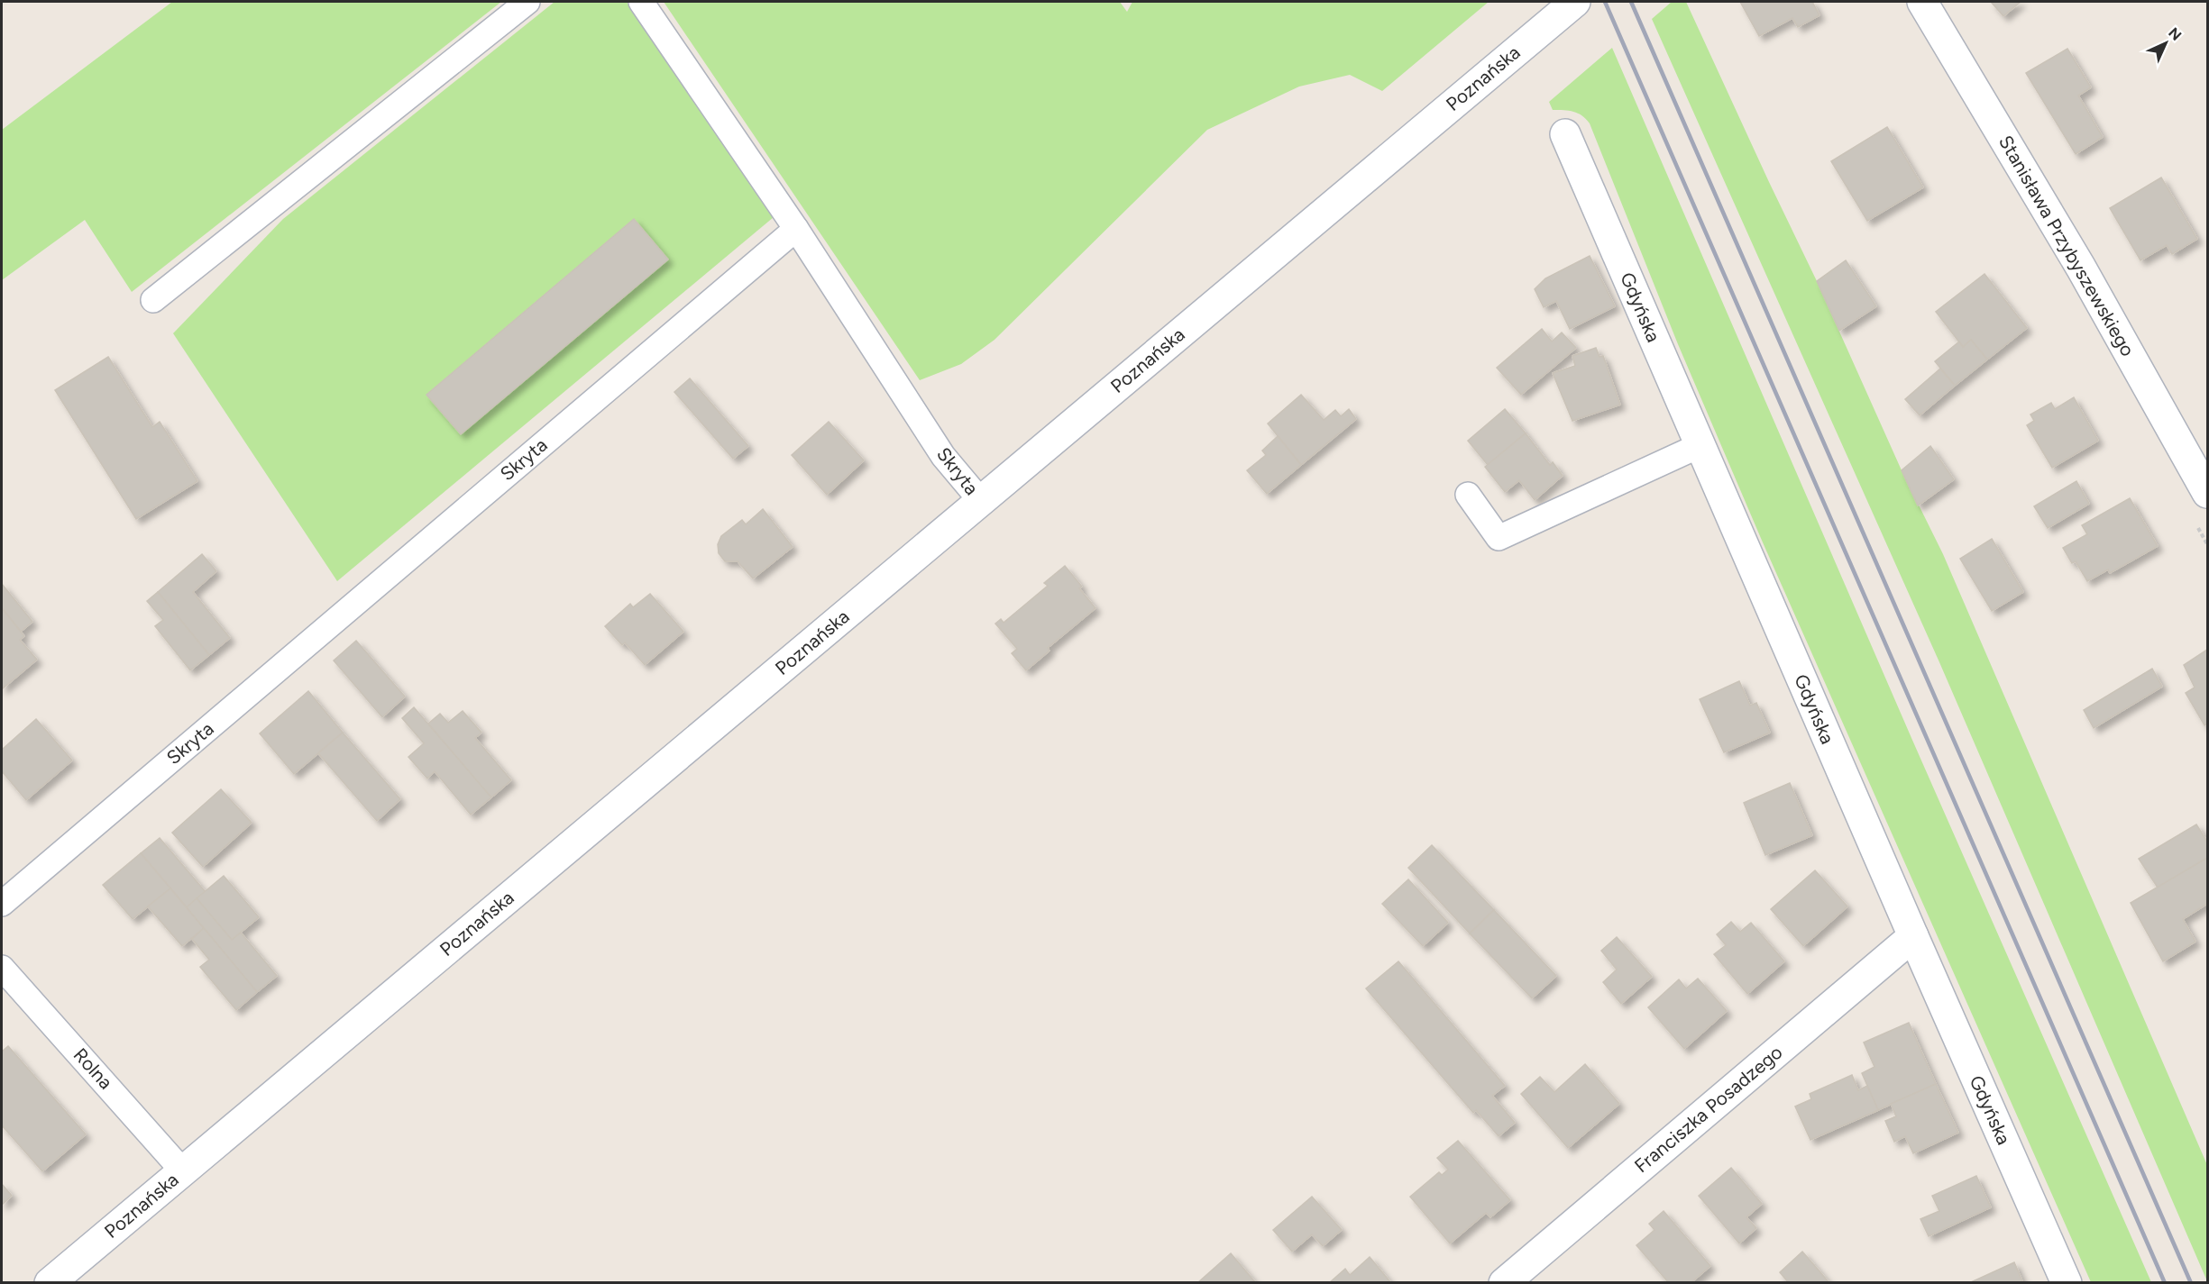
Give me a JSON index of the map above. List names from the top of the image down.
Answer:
{
  "streets": {
    "street": [
      "Poznańska",
      "Stanisława Przybyszewskiego",
      "Gdyńska",
      "Franciszka Posadzego"
    ],
    "lane": ["Skryta", "Rolna"]
  },
  "crossings": [
    ["Poznańska", "Skryta"],
    ["Poznańska", "Rolna"],
    ["Gdyńska", "Franciszka Posadzego"]
  ],
  "north": "top right"
}
